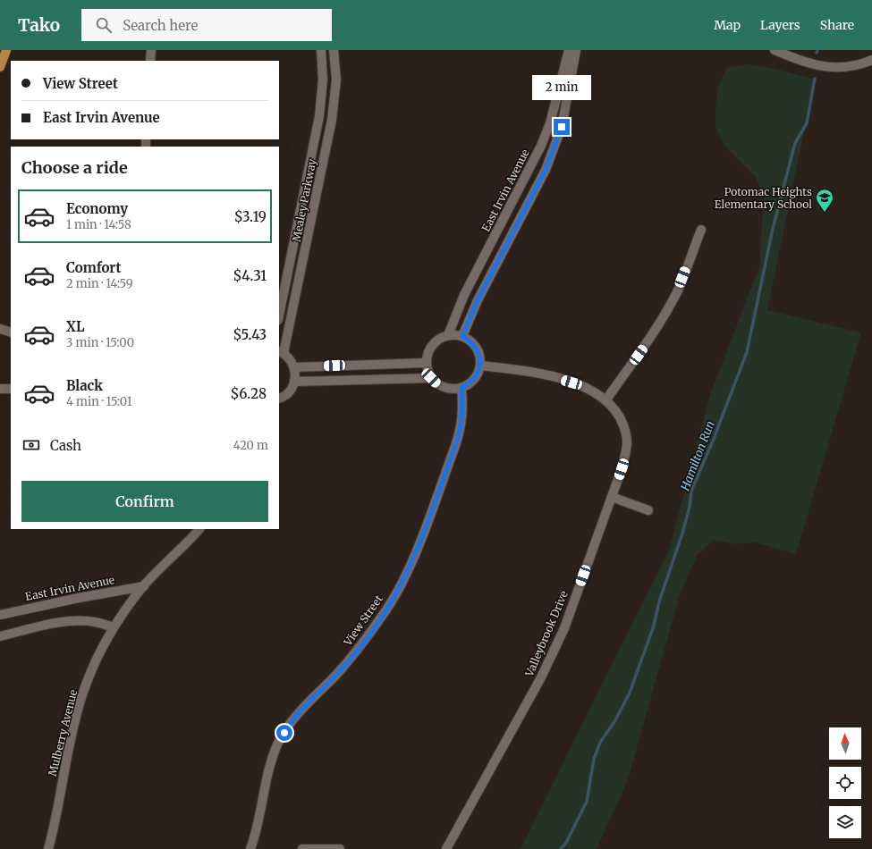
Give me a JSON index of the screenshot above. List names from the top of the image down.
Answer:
{
  "streets": {
    "street": [
      "East Irvin Avenue",
      "Mealey Parkway",
      "View Street",
      "Valleybrook Drive",
      "Mulberry Avenue"
    ]
  },
  "crossings": [
    ["East Irvin Avenue", "View Street"],
    ["East Irvin Avenue", "Valleybrook Drive"],
    ["View Street", "Valleybrook Drive"]
  ],
  "water": ["Hamilton Run"],
  "places": {
    "school or university": ["Potomac Heights Elementary School"]
  },
  "north": "top",
  "page": {
    "header": "Tako",
    "search": "Search here",
    "nav": ["Map", "Layers", "Share"],
    "banner": ["View Street", "East Irvin Avenue"],
    "bubble": "2 min",
    "heading": "Choose a ride",
    "list": [
      {
        "name": "Economy",
        "note": "1 min · 14:58",
        "value": "$3.19"
      },
      {
        "name": "Comfort",
        "note": "2 min · 14:59",
        "value": "$4.31"
      },
      {
        "name": "XL",
        "note": "3 min · 15:00",
        "value": "$5.43"
      },
      {
        "name": "Black",
        "note": "4 min · 15:01",
        "value": "$6.28"
      }
    ],
    "pay": ["Cash", "420 m"],
    "buttons": "Confirm"
  }
}
